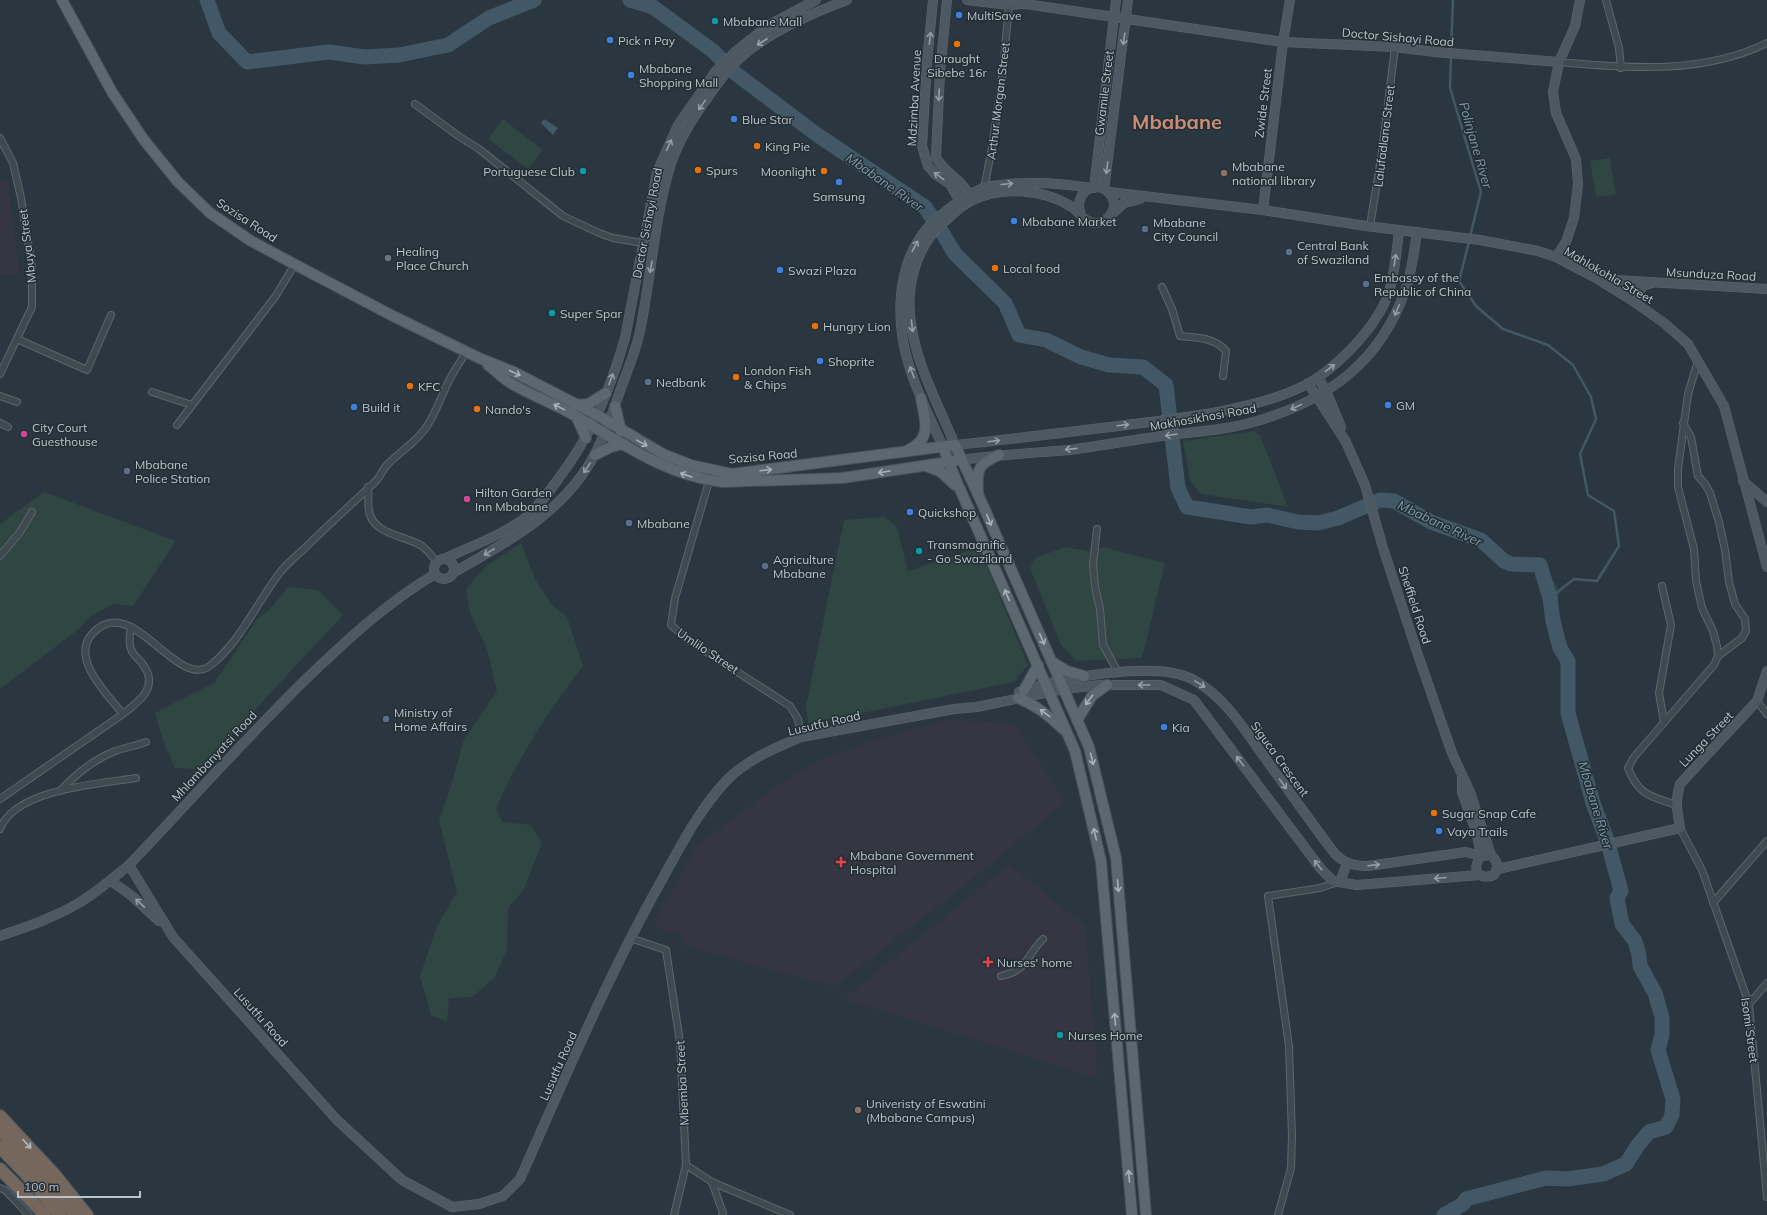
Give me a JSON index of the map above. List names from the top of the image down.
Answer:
{
  "streets": {
    "main road": ["Sozisa Road"],
    "street": [
      "Doctor Sishayi Road",
      "Gwamile Street",
      "Mdzimba Avenue",
      "Arthur Morgan Street",
      "Zwide Street",
      "Lalufadlana Street",
      "Mbuya Street",
      "Msunduza Road",
      "Mahlokohla Street",
      "Makhosikhosi Road",
      "Sheffield Road",
      "Umlilo Street",
      "Lusutfu Road",
      "Lunga Street",
      "Mhlambanyatsi Road",
      "Siguca Crescent",
      "Isomi Street",
      "Mbemba Street"
    ]
  },
  "crossings": [
    ["Doctor Sishayi Road", "Gwamile Street"],
    ["Doctor Sishayi Road", "Arthur Morgan Street"],
    ["Doctor Sishayi Road", "Zwide Street"],
    ["Doctor Sishayi Road", "Lalufadlana Street"],
    ["Doctor Sishayi Road", "Sozisa Road"],
    ["Gwamile Street", "Mahlokohla Street"],
    ["Zwide Street", "Mahlokohla Street"],
    ["Lalufadlana Street", "Mahlokohla Street"],
    ["Sozisa Road", "Makhosikhosi Road"],
    ["Sozisa Road", "Umlilo Street"],
    ["Msunduza Road", "Mahlokohla Street"],
    ["Mahlokohla Street", "Makhosikhosi Road"],
    ["Makhosikhosi Road", "Sheffield Road"],
    ["Umlilo Street", "Lusutfu Road"],
    ["Lusutfu Road", "Mhlambanyatsi Road"],
    ["Lusutfu Road", "Siguca Crescent"],
    ["Lusutfu Road", "Mbemba Street"],
    ["Lunga Street", "Isomi Street"]
  ],
  "districts": ["Mbabane"],
  "water": ["Polinjane River", "Mbabane River"],
  "places": {
    "other": [
      "MultiSave",
      "Mbabane Mall",
      "Pick n Pay",
      "Draught Sibebe 16r",
      "Mbabane Shopping Mall",
      "Blue Star",
      "King Pie",
      "Spurs",
      "Portuguese Club",
      "Moonlight",
      "Mbabane national library",
      "Samsung",
      "Mbabane Market",
      "Mbabane City Council",
      "Central Bank of Swaziland",
      "Healing Place Church",
      "Local food",
      "Swazi Plaza",
      "Embassy of the Republic of China",
      "Super Spar",
      "Hungry Lion",
      "Shoprite",
      "London Fish & Chips",
      "Nedbank",
      "KFC",
      "GM",
      "Build it",
      "Nando's",
      "City Court Guesthouse",
      "Mbabane Police Station",
      "Hilton Garden Inn Mbabane",
      "Quickshop",
      "Mbabane",
      "Transmagnific - Go Swaziland",
      "Agriculture Mbabane",
      "Ministry of Home Affairs",
      "Kia",
      "Sugar Snap Cafe",
      "Vaya Trails",
      "Nurses Home",
      "Univeristy of Eswatini (Mbabane Campus)"
    ],
    "health": ["Mbabane Government Hospital", "Nurses' home"]
  },
  "scale_bar": "100 m"
}
